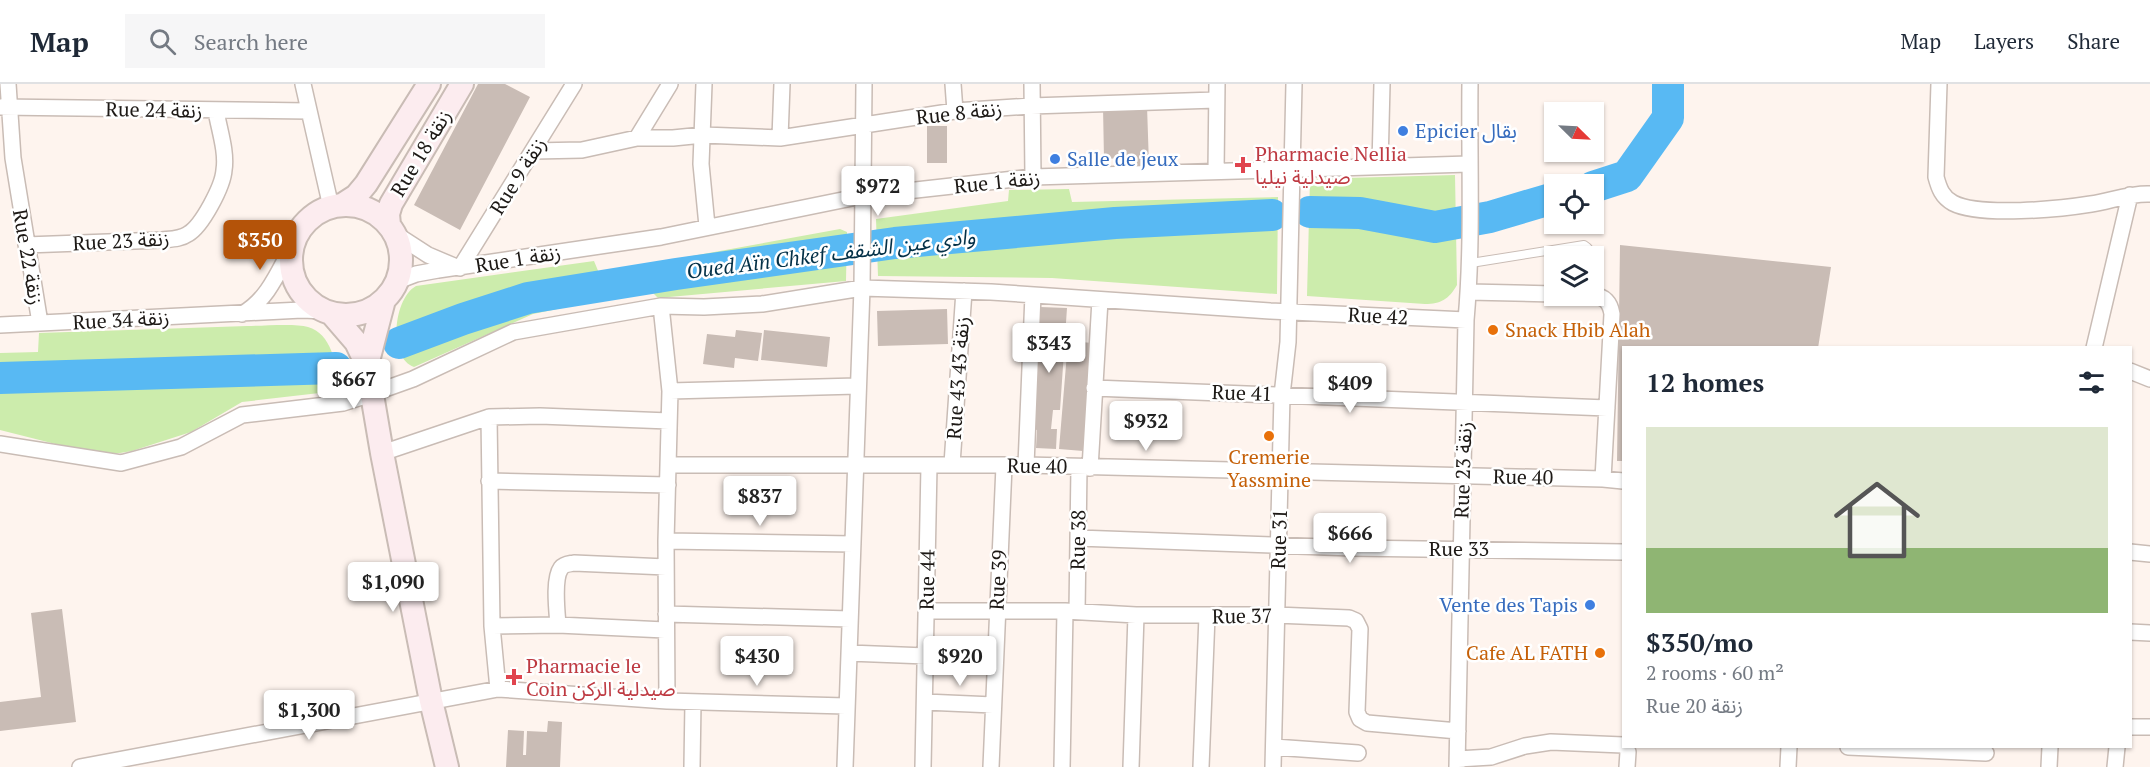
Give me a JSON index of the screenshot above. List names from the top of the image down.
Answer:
{
  "streets": {
    "street": [
      "Rue 24 زنقة",
      "Rue 8 زنقة",
      "Rue 18 زنقة",
      "Rue 9 زنقة",
      "Rue 1 زنقة",
      "Rue 23 زنقة",
      "Rue 22 زنقة",
      "Rue 42",
      "Rue 34 زنقة",
      "Rue 43 زنقة 43",
      "Rue 41",
      "Rue 40",
      "Rue 31",
      "Rue 38",
      "Rue 33",
      "Rue 44",
      "Rue 39",
      "Rue 37"
    ]
  },
  "crossings": [
    ["Rue 24 زنقة", "Rue 23 زنقة"],
    ["Rue 24 زنقة", "Rue 22 زنقة"],
    ["Rue 8 زنقة", "Rue 9 زنقة"],
    ["Rue 18 زنقة", "Rue 1 زنقة"],
    ["Rue 18 زنقة", "Rue 34 زنقة"],
    ["Rue 9 زنقة", "Rue 1 زنقة"],
    ["Rue 1 زنقة", "Rue 23 زنقة"],
    ["Rue 1 زنقة", "Rue 34 زنقة"],
    ["Rue 1 زنقة", "Rue 31"],
    ["Rue 23 زنقة", "Rue 22 زنقة"],
    ["Rue 23 زنقة", "Rue 42"],
    ["Rue 23 زنقة", "Rue 41"],
    ["Rue 23 زنقة", "Rue 40"],
    ["Rue 23 زنقة", "Rue 33"],
    ["Rue 23 زنقة", "Rue 37"],
    ["Rue 22 زنقة", "Rue 34 زنقة"],
    ["Rue 42", "Rue 43 زنقة 43"],
    ["Rue 42", "Rue 31"],
    ["Rue 42", "Rue 38"],
    ["Rue 43 زنقة 43", "Rue 40"],
    ["Rue 41", "Rue 31"],
    ["Rue 41", "Rue 38"],
    ["Rue 40", "Rue 31"],
    ["Rue 40", "Rue 38"],
    ["Rue 40", "Rue 44"],
    ["Rue 40", "Rue 39"],
    ["Rue 31", "Rue 33"],
    ["Rue 31", "Rue 37"],
    ["Rue 38", "Rue 33"],
    ["Rue 38", "Rue 37"],
    ["Rue 44", "Rue 37"],
    ["Rue 39", "Rue 37"]
  ],
  "water": ["Oued Aïn Chkef وادي عين الشقف"],
  "places": {
    "other": [
      "Epicier بقال",
      "Salle de jeux",
      "Snack Hbib Alah",
      "Cremerie Yassmine",
      "Vente des Tapis",
      "Cafe AL FATH"
    ],
    "health": ["Pharmacie Nellia صيدلية نيليا", "Pharmacie le Coin صيدلية الركن"]
  },
  "north": "bottom right",
  "page": {
    "header": "Map",
    "search": "Search here",
    "nav": ["Map", "Layers", "Share"],
    "price": [
      "$972",
      "$350",
      "$343",
      "$667",
      "$409",
      "$932",
      "$837",
      "$666",
      "$1,090",
      "$430",
      "$920",
      "$1,300"
    ],
    "heading": "12 homes",
    "list": [
      {
        "name": "$350/mo",
        "note": "2 rooms · 60 m² · Rue 20 زنقة"
      }
    ]
  }
}
